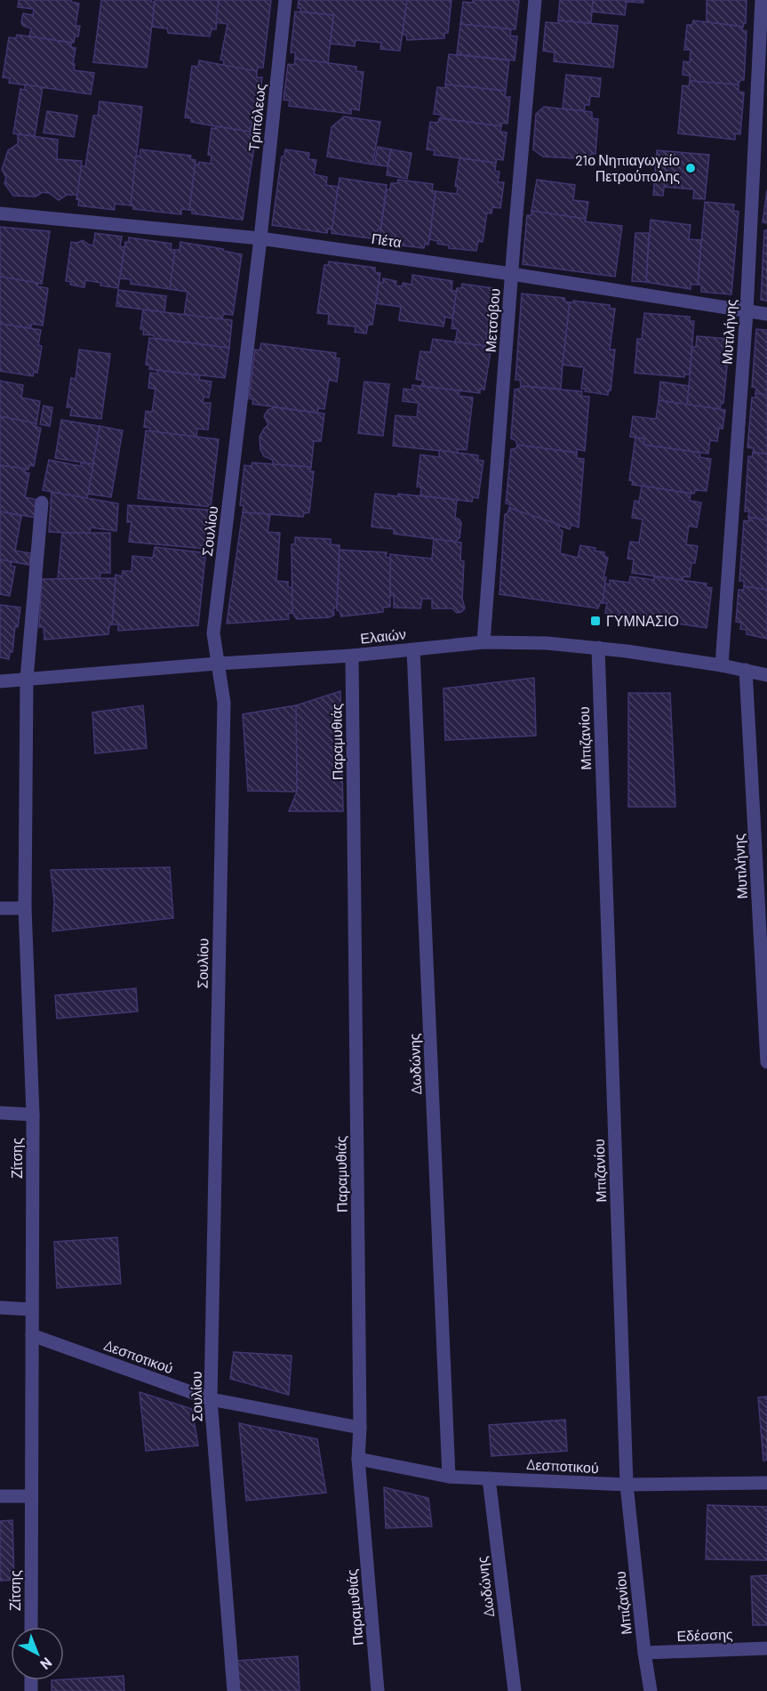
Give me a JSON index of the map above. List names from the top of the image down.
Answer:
{
  "streets": {
    "street": [
      "Τριπόλεως",
      "Πέτα",
      "Μετσόβου",
      "Μυτιλήνης",
      "Σουλίου",
      "Ελαιών",
      "Μπιζανίου",
      "Παραμυθιάς",
      "Δωδώνης",
      "Ζίτσης",
      "Δεσποτικού",
      "Εδέσσης"
    ]
  },
  "crossings": [
    ["Τριπόλεως", "Πέτα"],
    ["Τριπόλεως", "Σουλίου"],
    ["Πέτα", "Μετσόβου"],
    ["Πέτα", "Μυτιλήνης"],
    ["Πέτα", "Σουλίου"],
    ["Μετσόβου", "Ελαιών"],
    ["Μυτιλήνης", "Ελαιών"],
    ["Σουλίου", "Ελαιών"],
    ["Σουλίου", "Δεσποτικού"],
    ["Ελαιών", "Μπιζανίου"],
    ["Ελαιών", "Παραμυθιάς"],
    ["Ελαιών", "Δωδώνης"],
    ["Ελαιών", "Ζίτσης"],
    ["Μπιζανίου", "Δεσποτικού"],
    ["Μπιζανίου", "Εδέσσης"],
    ["Παραμυθιάς", "Δεσποτικού"],
    ["Δωδώνης", "Δεσποτικού"],
    ["Ζίτσης", "Δεσποτικού"]
  ],
  "places": {
    "other": ["21ο Νηπιαγωγείο Πετρούπολης"],
    "transit": ["ΓΥΜΝΑΣΙΟ"]
  },
  "north": "bottom right"
}
